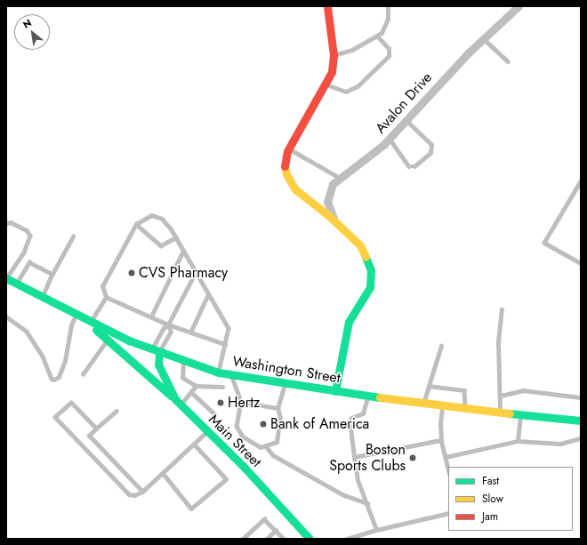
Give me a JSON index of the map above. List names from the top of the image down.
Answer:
{
  "streets": {
    "main road": ["Avalon Drive", "Washington Street", "Main Street"]
  },
  "crossings": [
    ["Avalon Drive", "Washington Street"],
    ["Washington Street", "Main Street"]
  ],
  "places": [
    "CVS Pharmacy",
    "Hertz",
    "Bank of America",
    "Boston Sports Clubs"
  ],
  "legend": ["Fast", "Slow", "Jam"],
  "north": "top left"
}
